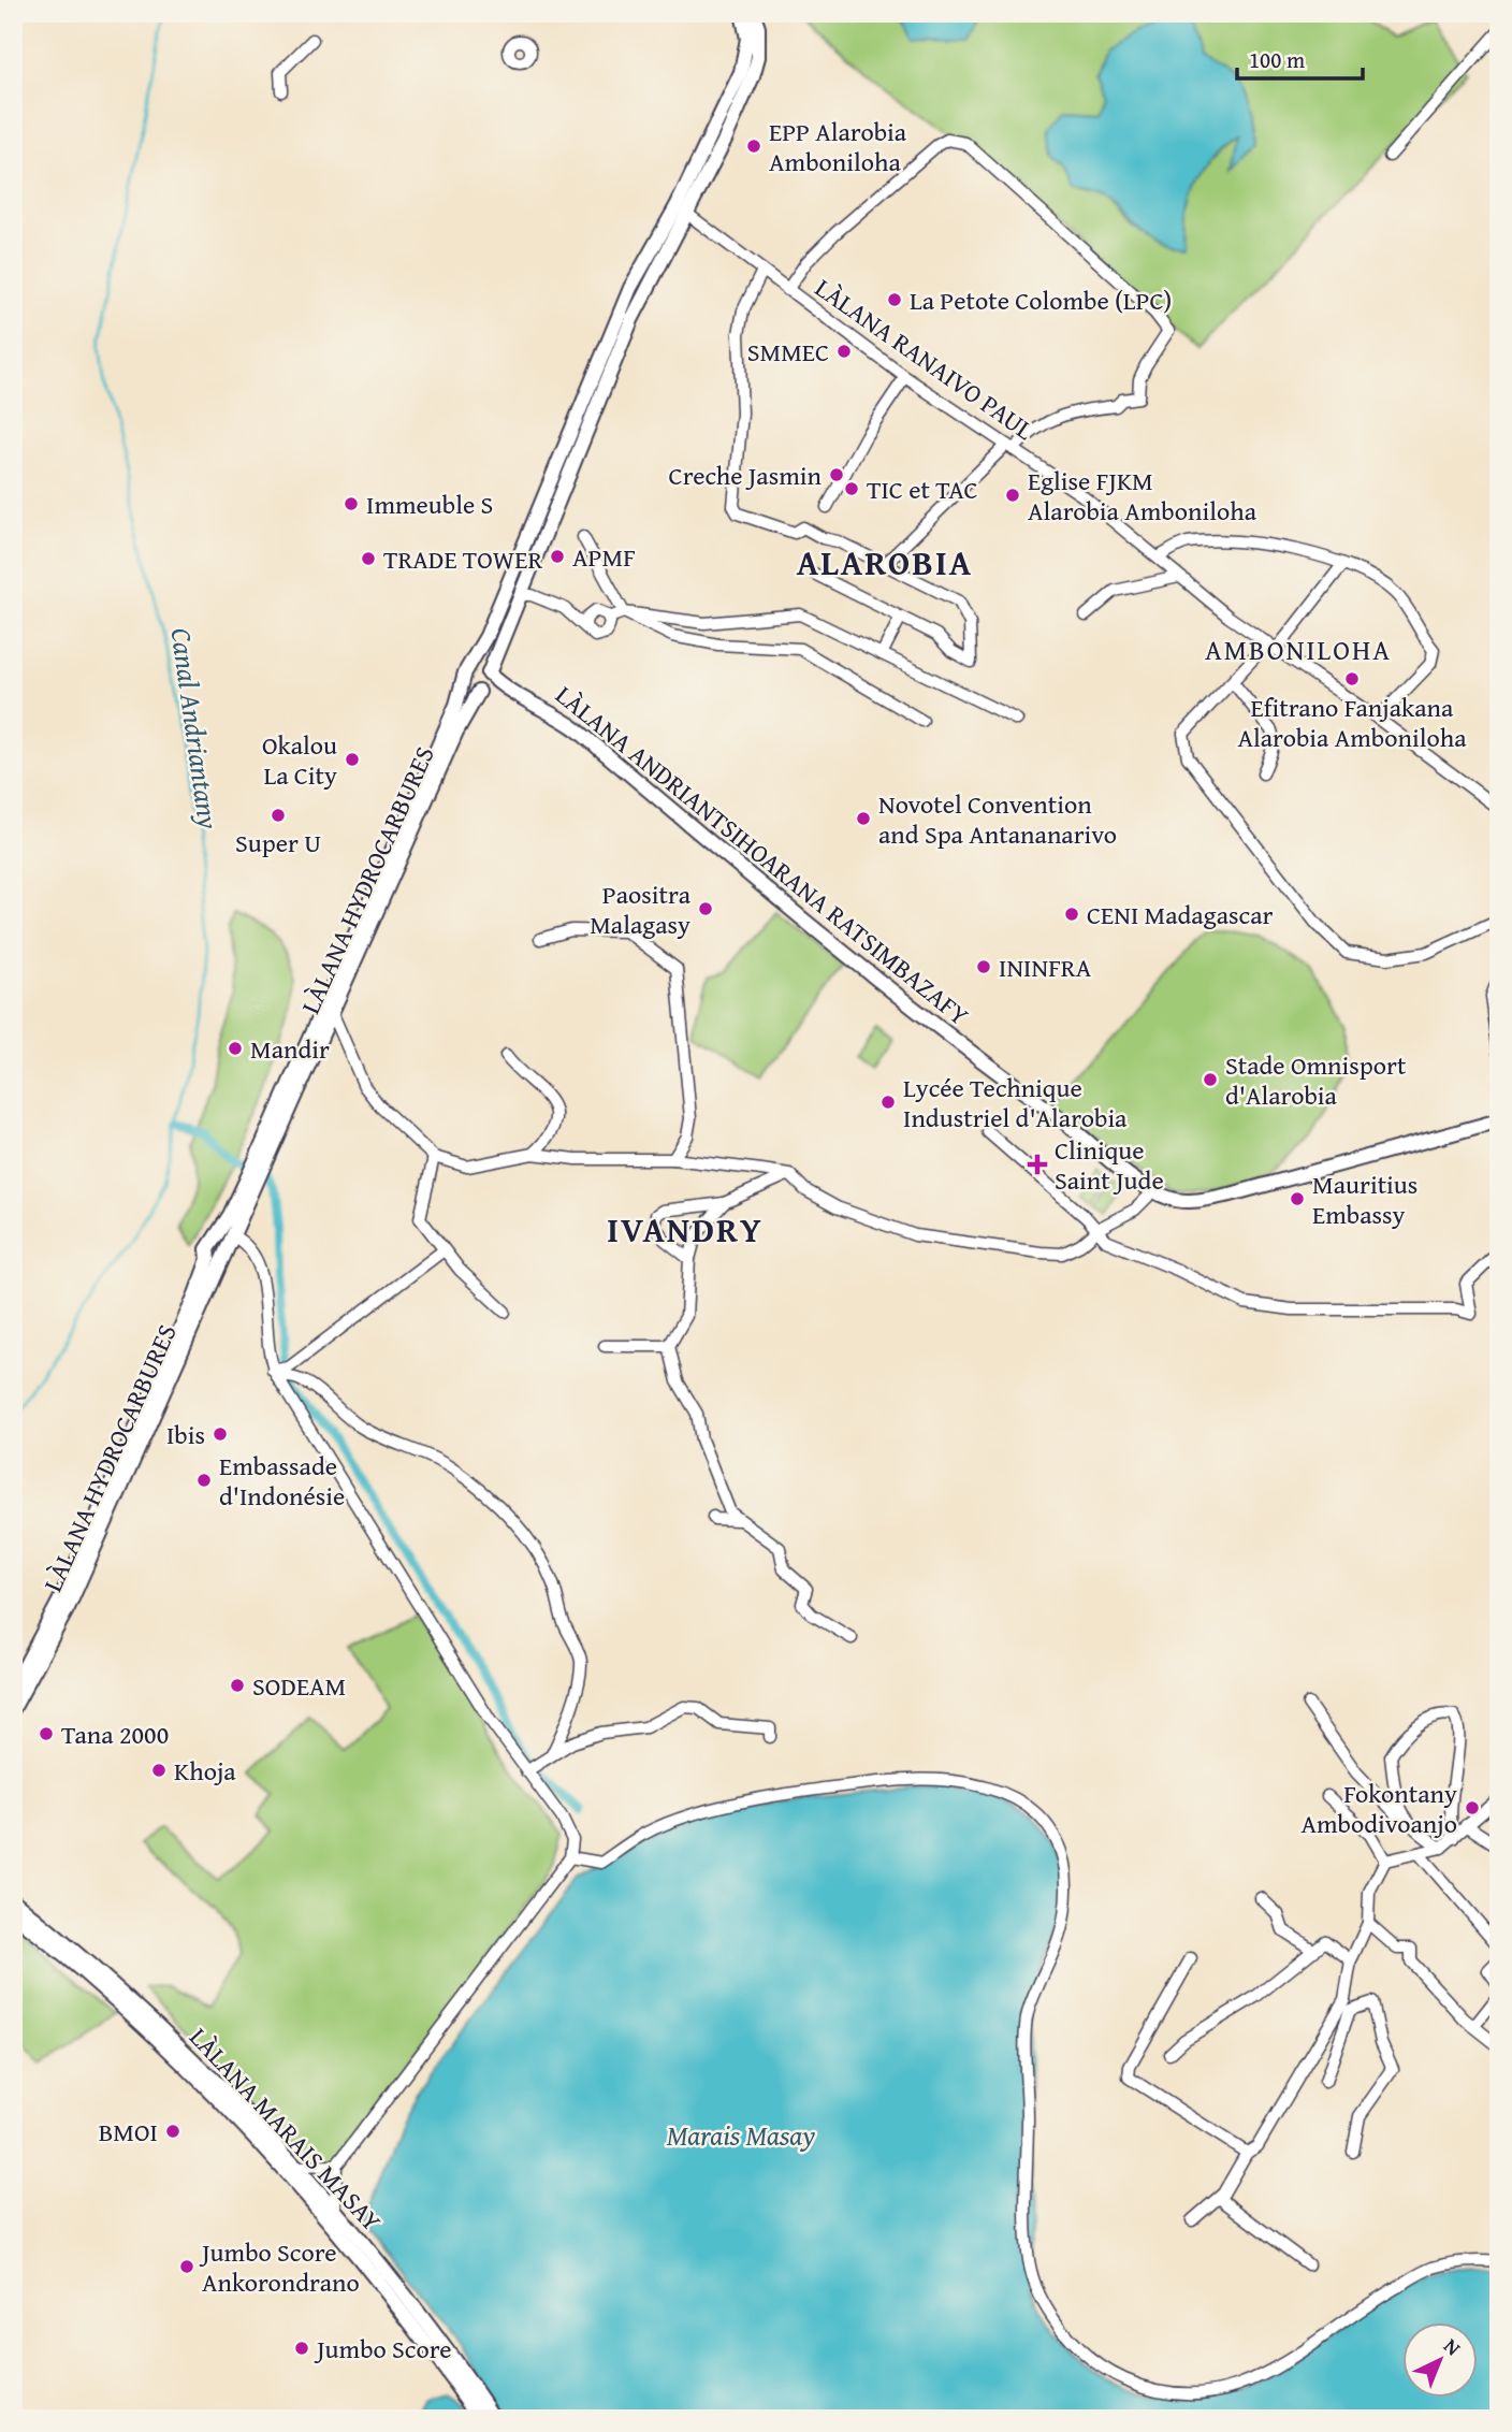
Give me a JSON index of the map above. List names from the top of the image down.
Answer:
{
  "streets": {
    "main road": ["LÀLANA ANDRIANTSIHOARANA RATSIMBAZAFY", "LÀLANA HYDROCARBURES", "LÀLANA MARAIS MASAY"],
    "street": ["LÀLANA RANAIVO PAUL"]
  },
  "crossings": [
    ["LÀLANA RANAIVO PAUL", "LÀLANA HYDROCARBURES"],
    ["LÀLANA ANDRIANTSIHOARANA RATSIMBAZAFY", "LÀLANA HYDROCARBURES"]
  ],
  "districts": ["ALAROBIA", "AMBONILOHA", "IVANDRY"],
  "water": ["Canal Andriantany", "Marais Masay"],
  "places": {
    "other": [
      "EPP Alarobia Amboniloha",
      "La Petote Colombe (LPC)",
      "SMMEC",
      "Creche Jasmin",
      "TIC et TAC",
      "Eglise FJKM Alarobia Amboniloha",
      "Immeuble S",
      "APMF",
      "TRADE TOWER",
      "Efitrano Fanjakana Alarobia Amboniloha",
      "Okalou La City",
      "Super U",
      "Novotel Convention and Spa Antananarivo",
      "Paositra Malagasy",
      "CENI Madagascar",
      "ININFRA",
      "Mandir",
      "Stade Omnisport d'Alarobia",
      "Lycée Technique Industriel d'Alarobia",
      "Mauritius Embassy",
      "Ibis",
      "Embassade d'Indonésie",
      "SODEAM",
      "Tana 2000",
      "Khoja",
      "Fokontany Ambodivoanjo",
      "BMOI",
      "Jumbo Score Ankorondrano",
      "Jumbo Score"
    ],
    "health": ["Clinique Saint Jude"]
  },
  "scale_bar": "100 m",
  "north": "top right"
}
